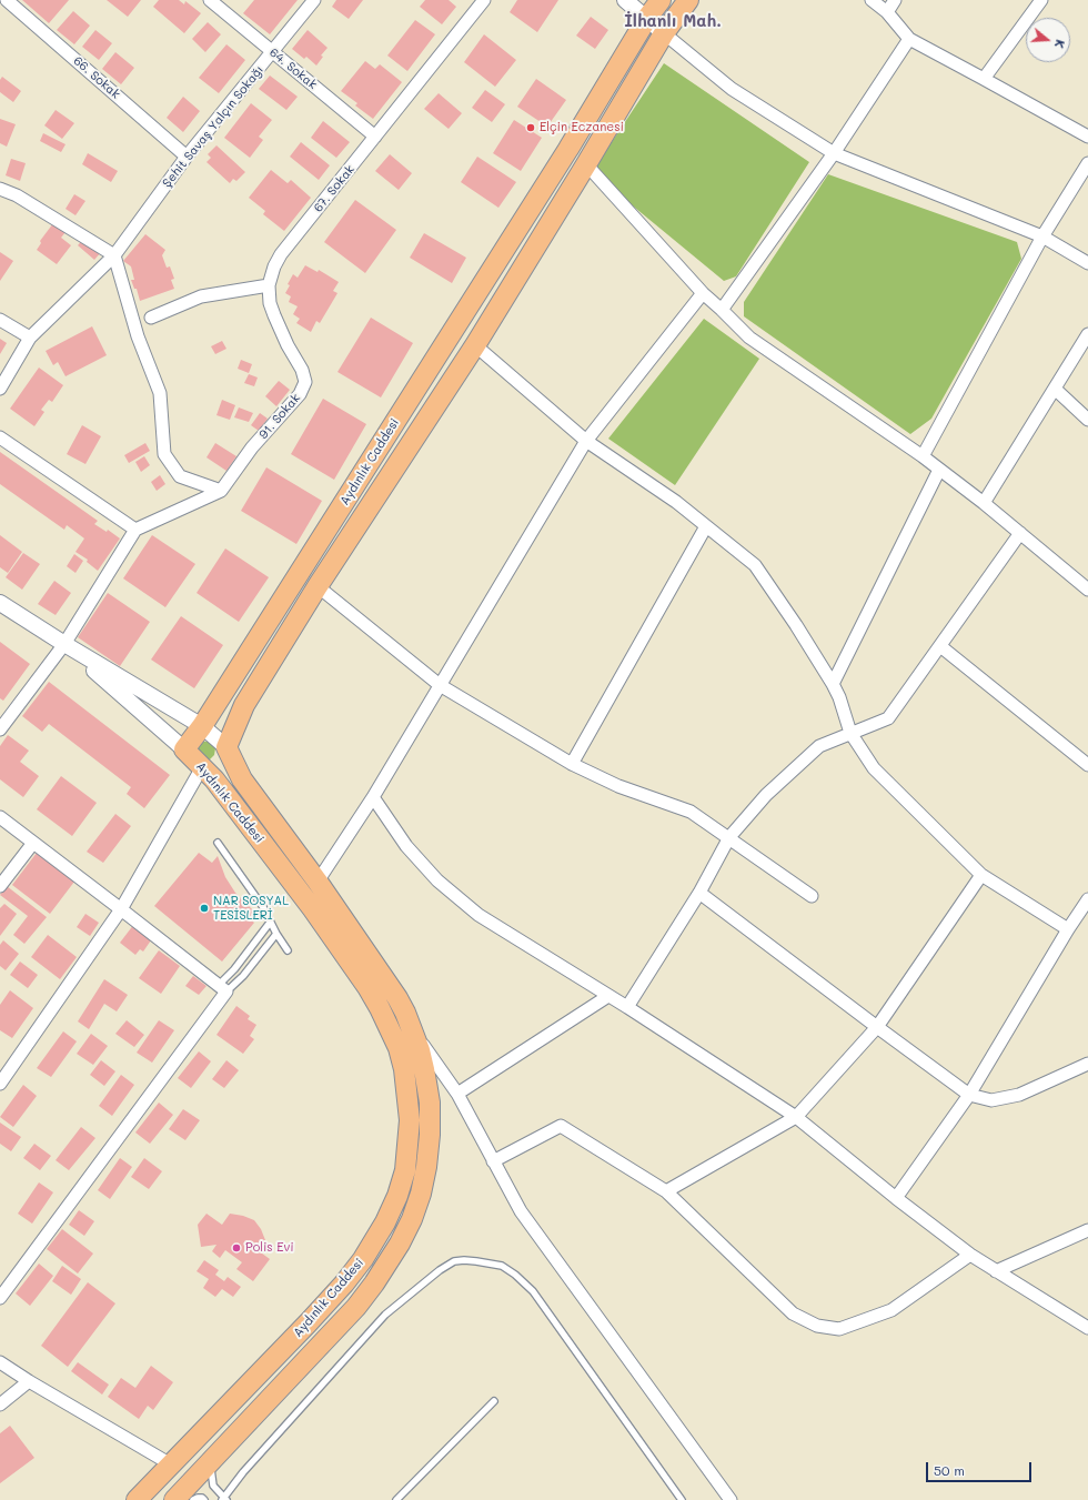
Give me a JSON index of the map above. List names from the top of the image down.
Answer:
{
  "streets": {
    "main road": ["Aydınlık Caddesi"],
    "street": [
      "64. Sokak",
      "66. Sokak",
      "Şehit Savaş Yalçın Sokağı",
      "67. Sokak",
      "91. Sokak"
    ]
  },
  "crossings": [
    ["64. Sokak", "Şehit Savaş Yalçın Sokağı"],
    ["64. Sokak", "67. Sokak"],
    ["66. Sokak", "Şehit Savaş Yalçın Sokağı"],
    ["67. Sokak", "91. Sokak"]
  ],
  "districts": ["İlhanlı Mah."],
  "places": ["Elçin Eczanesi", "NAR SOSYAL TESİSLERİ", "Polis Evi"],
  "scale_bar": "50 m",
  "north": "right"
}
